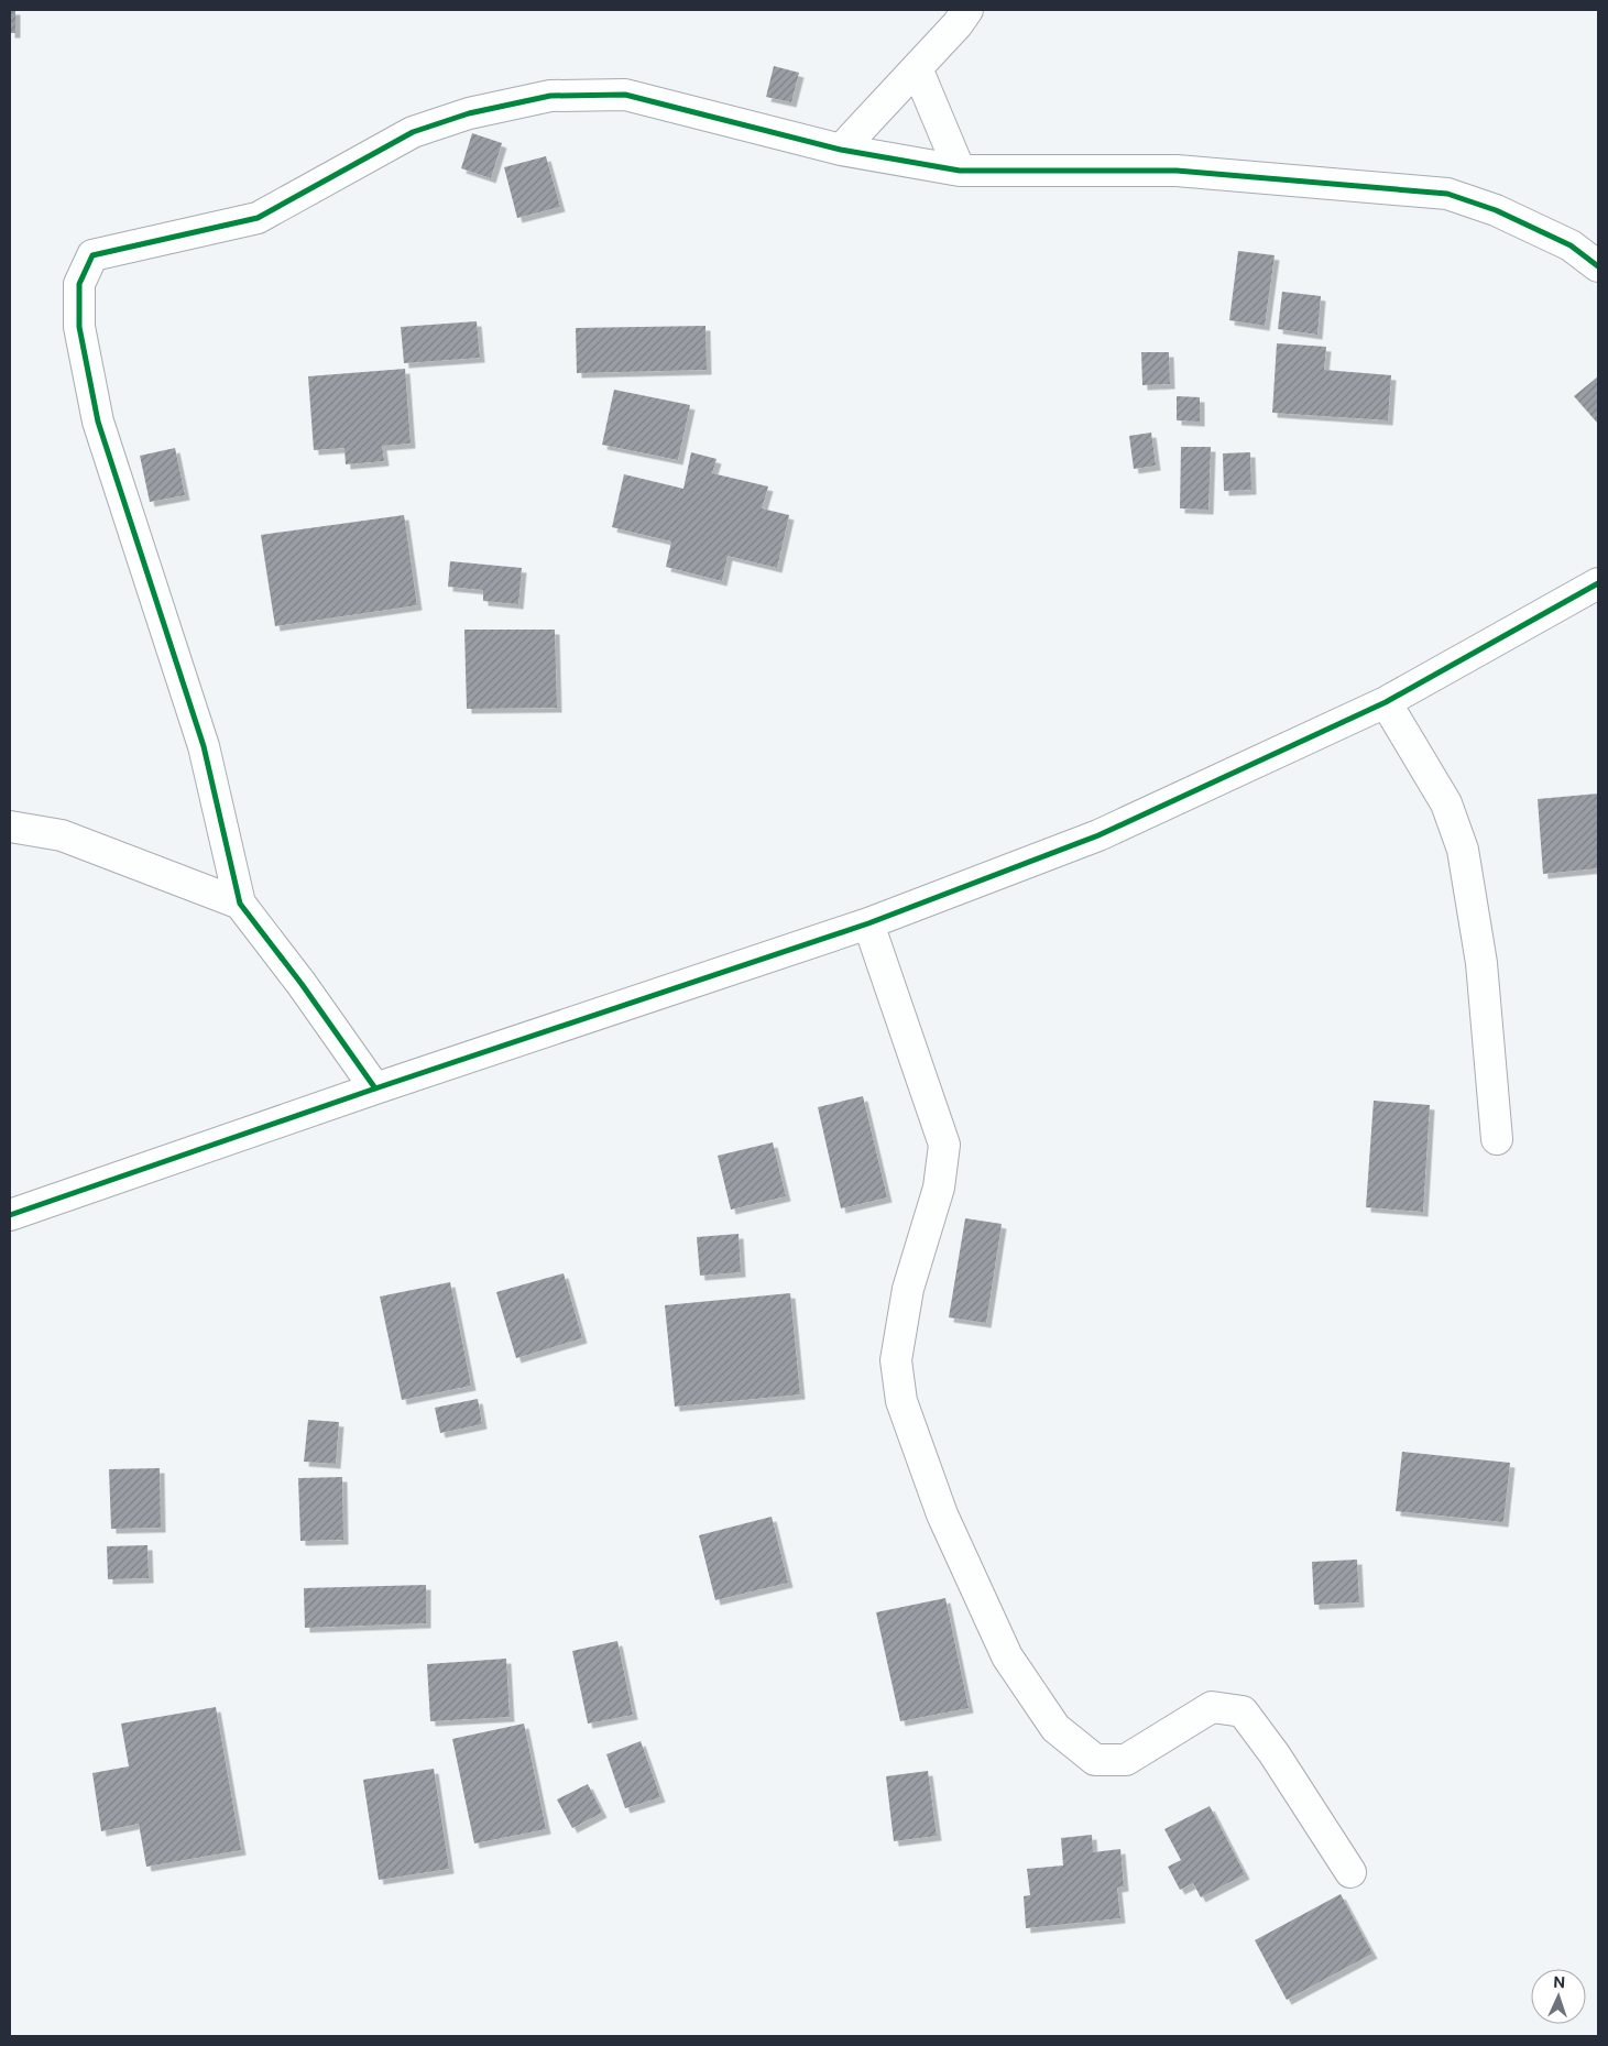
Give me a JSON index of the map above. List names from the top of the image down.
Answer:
{
  "north": "top"
}
